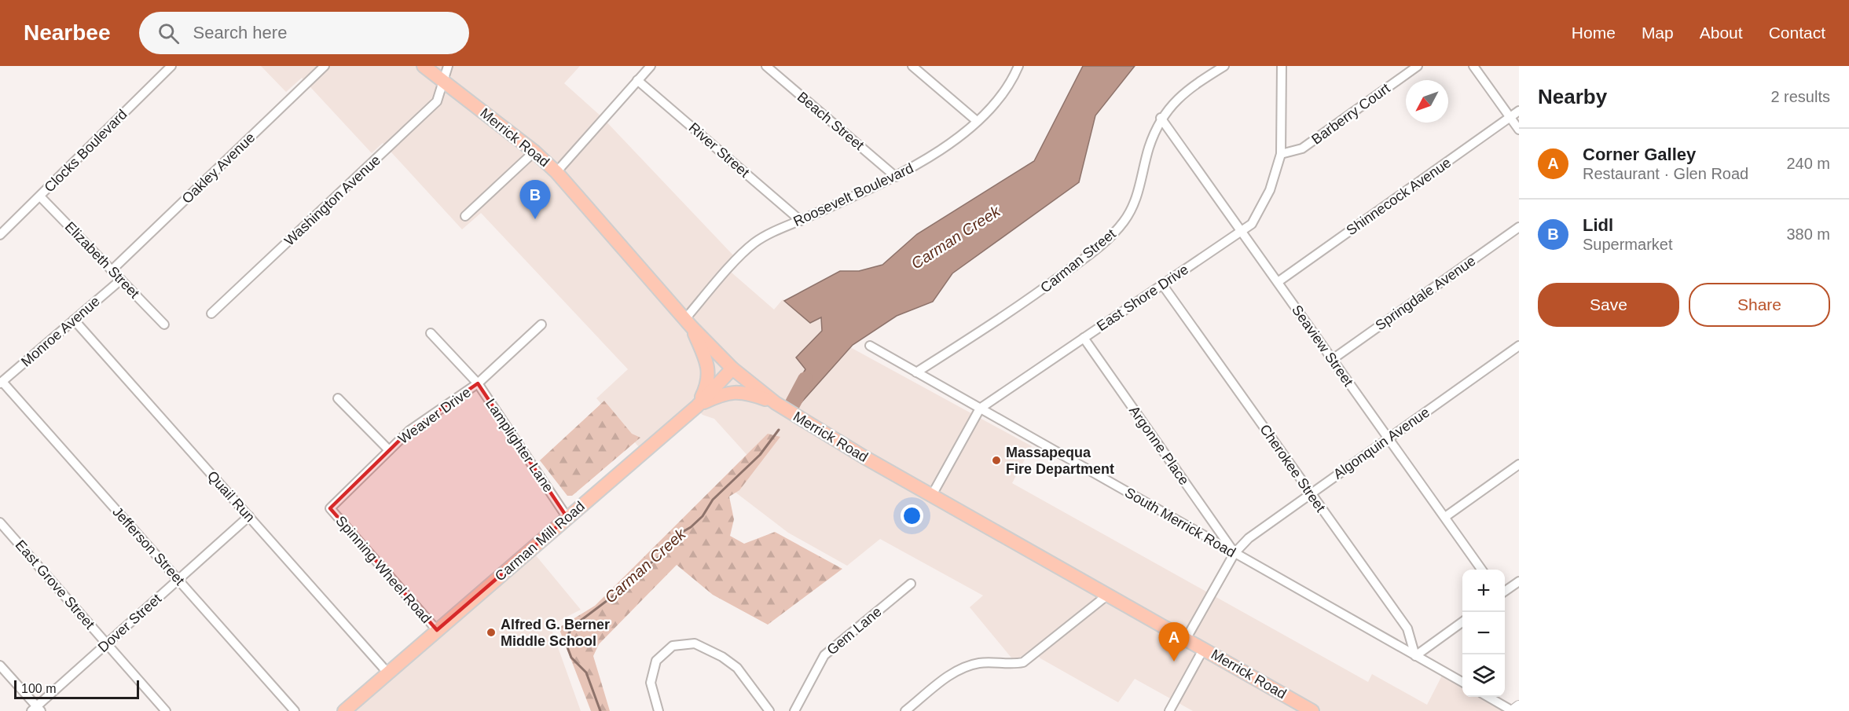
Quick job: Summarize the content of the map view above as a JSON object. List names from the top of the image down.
{
  "streets": {
    "main road": ["Merrick Road", "Carman Mill Road"],
    "street": [
      "Barberry Court",
      "Beach Street",
      "River Street",
      "Clocks Boulevard",
      "Oakley Avenue",
      "Roosevelt Boulevard",
      "Shinnecock Avenue",
      "Washington Avenue",
      "Elizabeth Street",
      "Carman Street",
      "Springdale Avenue",
      "East Shore Drive",
      "Monroe Avenue",
      "Seaview Street",
      "Weaver Drive",
      "Algonquin Avenue",
      "Lamplighter Lane",
      "Argonne Place",
      "Cherokee Street",
      "Quail Run",
      "South Merrick Road",
      "Jefferson Street",
      "Spinning Wheel Road",
      "East Grove Street",
      "Dover Street",
      "Gem Lane"
    ]
  },
  "crossings": [
    ["Barberry Court", "East Shore Drive"],
    ["Beach Street", "Roosevelt Boulevard"],
    ["Merrick Road", "Roosevelt Boulevard"],
    ["Merrick Road", "Washington Avenue"],
    ["Merrick Road", "East Shore Drive"],
    ["Merrick Road", "Algonquin Avenue"],
    ["Merrick Road", "Carman Mill Road"],
    ["River Street", "Roosevelt Boulevard"],
    ["Clocks Boulevard", "Elizabeth Street"],
    ["Oakley Avenue", "Elizabeth Street"],
    ["Shinnecock Avenue", "Seaview Street"],
    ["Elizabeth Street", "Monroe Avenue"],
    ["Carman Street", "Seaview Street"],
    ["Carman Street", "South Merrick Road"],
    ["Springdale Avenue", "Seaview Street"],
    ["East Shore Drive", "Seaview Street"],
    ["East Shore Drive", "Argonne Place"],
    ["East Shore Drive", "Cherokee Street"],
    ["East Shore Drive", "South Merrick Road"],
    ["Monroe Avenue", "Quail Run"],
    ["Monroe Avenue", "Jefferson Street"],
    ["Seaview Street", "Algonquin Avenue"],
    ["Weaver Drive", "Lamplighter Lane"],
    ["Weaver Drive", "Spinning Wheel Road"],
    ["Algonquin Avenue", "Argonne Place"],
    ["Algonquin Avenue", "Cherokee Street"],
    ["Algonquin Avenue", "South Merrick Road"],
    ["Lamplighter Lane", "Carman Mill Road"],
    ["Argonne Place", "South Merrick Road"],
    ["Cherokee Street", "South Merrick Road"],
    ["Quail Run", "Carman Mill Road"],
    ["Quail Run", "Dover Street"],
    ["Carman Mill Road", "Spinning Wheel Road"],
    ["Jefferson Street", "Dover Street"],
    ["East Grove Street", "Dover Street"]
  ],
  "water": ["Carman Creek"],
  "places": ["Massapequa Fire Department", "Alfred G. Berner Middle School"],
  "scale_bar": "100 m",
  "north": "bottom left",
  "page": {
    "header": "Nearbee",
    "search": "Search here",
    "nav": [
      "Home",
      "Map",
      "About",
      "Contact"
    ],
    "heading": ["Nearby", "2 results"],
    "list": [
      {
        "mark": "A",
        "name": "Corner Galley",
        "note": "Restaurant · Glen Road",
        "value": "240 m"
      },
      {
        "mark": "B",
        "name": "Lidl",
        "note": "Supermarket",
        "value": "380 m"
      }
    ],
    "pins": ["B", "A"],
    "buttons": ["Save", "Share"],
    "map_buttons": ["+", "−"],
    "scale": "100 m"
  }
}
